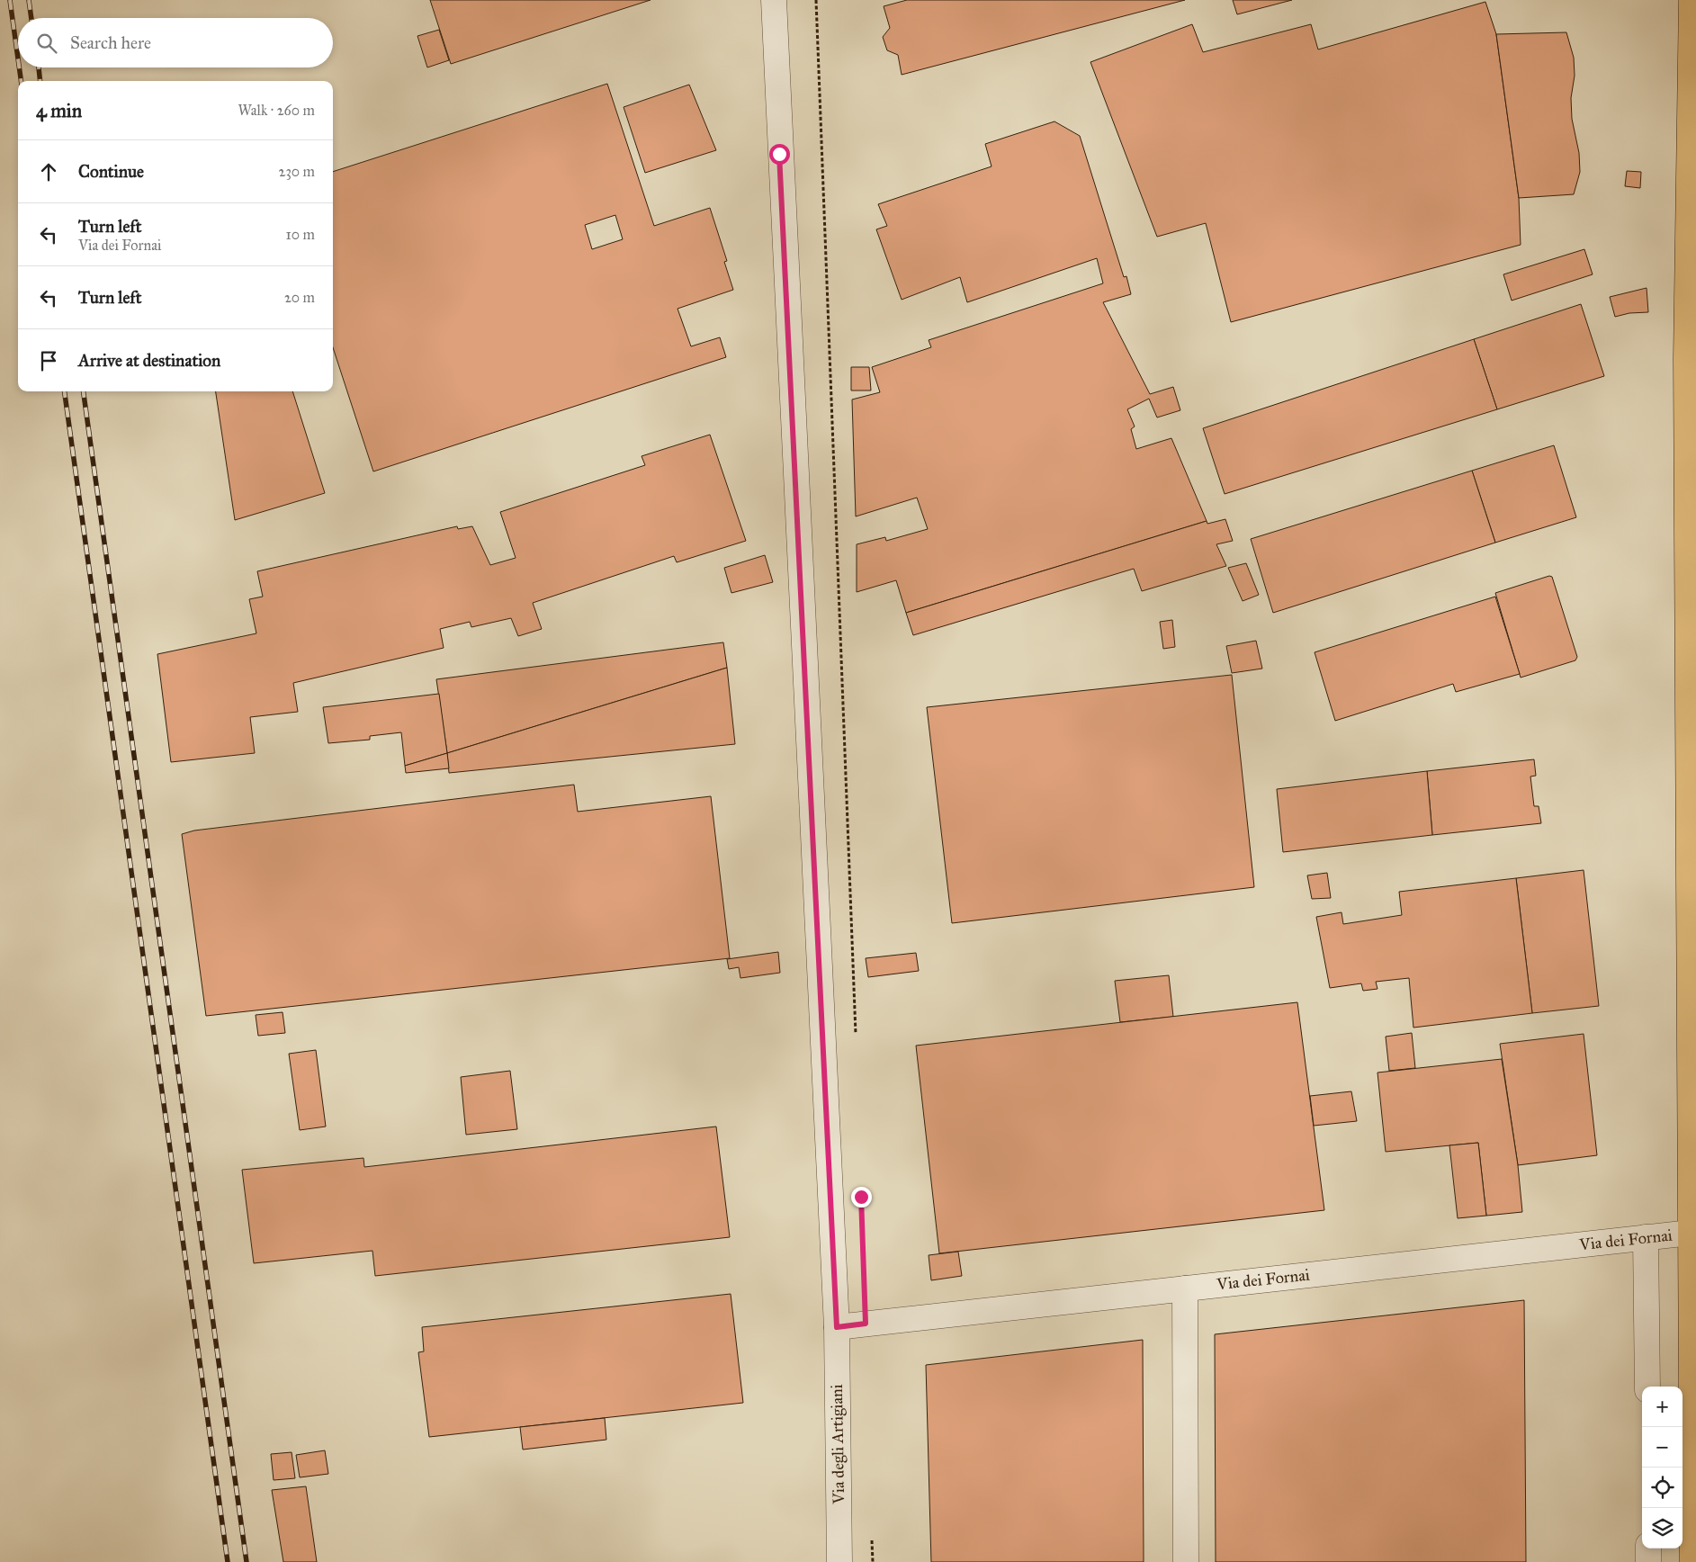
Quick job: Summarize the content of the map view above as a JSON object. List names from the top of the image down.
{
  "streets": {
    "street": ["Via dei Fornai", "Via degli Artigiani"]
  },
  "crossings": [
    ["Via dei Fornai", "Via degli Artigiani"]
  ],
  "page": {
    "search": "Search here",
    "heading": ["4 min", "Walk · 260 m"],
    "list": [
      ["Continue", "230 m"],
      ["Turn left", "Via dei Fornai", "10 m"],
      ["Turn left", "20 m"],
      "Arrive at destination"
    ],
    "map_buttons": ["+", "−"]
  }
}
